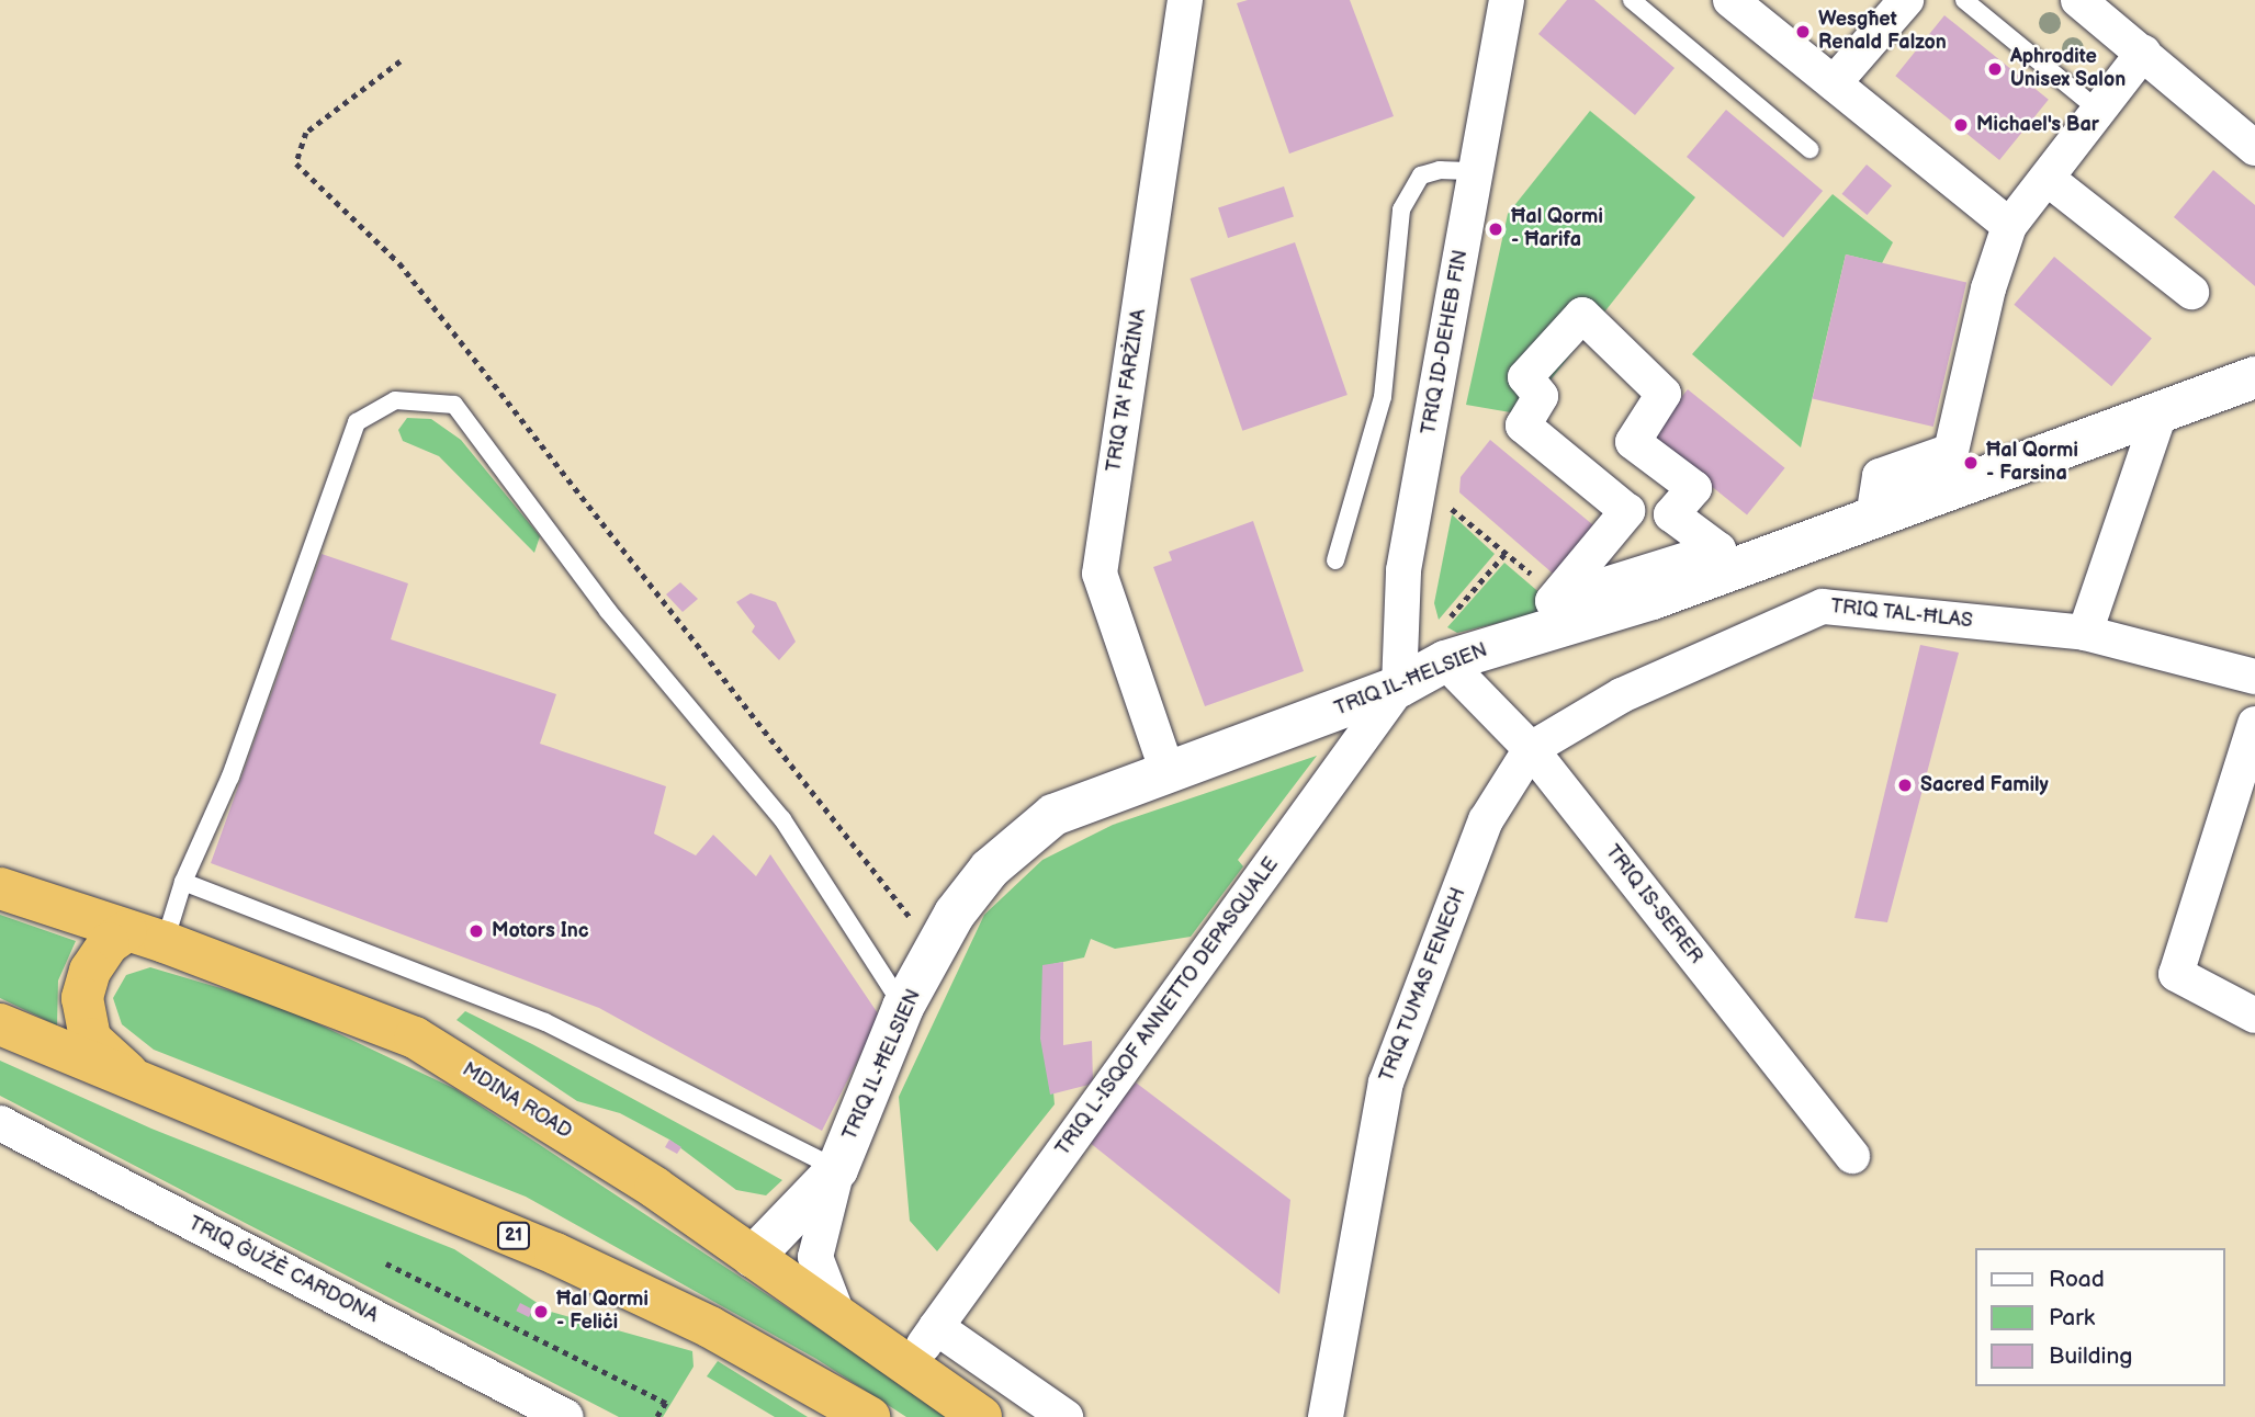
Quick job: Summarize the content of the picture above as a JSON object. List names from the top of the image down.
{
  "streets": {
    "highway": ["MDINA ROAD", "21"],
    "street": [
      "TRIQ ID-DEHEB FIN",
      "TRIQ TA' FARŻINA",
      "TRIQ TAL-ĦLAS",
      "TRIQ IL-ĦELSIEN",
      "TRIQ IS-SERER",
      "TRIQ TUMAS FENECH",
      "TRIQ L-ISQOF ANNETTO DEPASQUALE",
      "TRIQ ĠUŻÈ CARDONA"
    ]
  },
  "crossings": [
    ["TRIQ ID-DEHEB FIN", "TRIQ IL-ĦELSIEN"],
    ["TRIQ ID-DEHEB FIN", "TRIQ L-ISQOF ANNETTO DEPASQUALE"],
    ["TRIQ TA' FARŻINA", "TRIQ IL-ĦELSIEN"],
    ["TRIQ TAL-ĦLAS", "TRIQ IS-SERER"],
    ["TRIQ TAL-ĦLAS", "TRIQ TUMAS FENECH"],
    ["TRIQ IL-ĦELSIEN", "TRIQ IS-SERER"],
    ["TRIQ IL-ĦELSIEN", "TRIQ L-ISQOF ANNETTO DEPASQUALE"],
    ["TRIQ IL-ĦELSIEN", "MDINA ROAD"],
    ["TRIQ IS-SERER", "TRIQ TUMAS FENECH"],
    ["TRIQ L-ISQOF ANNETTO DEPASQUALE", "MDINA ROAD"]
  ],
  "places": [
    "Wesgħet Renald Falzon",
    "Aphrodite Unisex Salon",
    "Michael's Bar",
    "Ħal Qormi - Ħarifa",
    "Ħal Qormi - Farsina",
    "Sacred Family",
    "Motors Inc",
    "Ħal Qormi - Feliċi"
  ],
  "legend": ["Road", "Park", "Building"]
}
